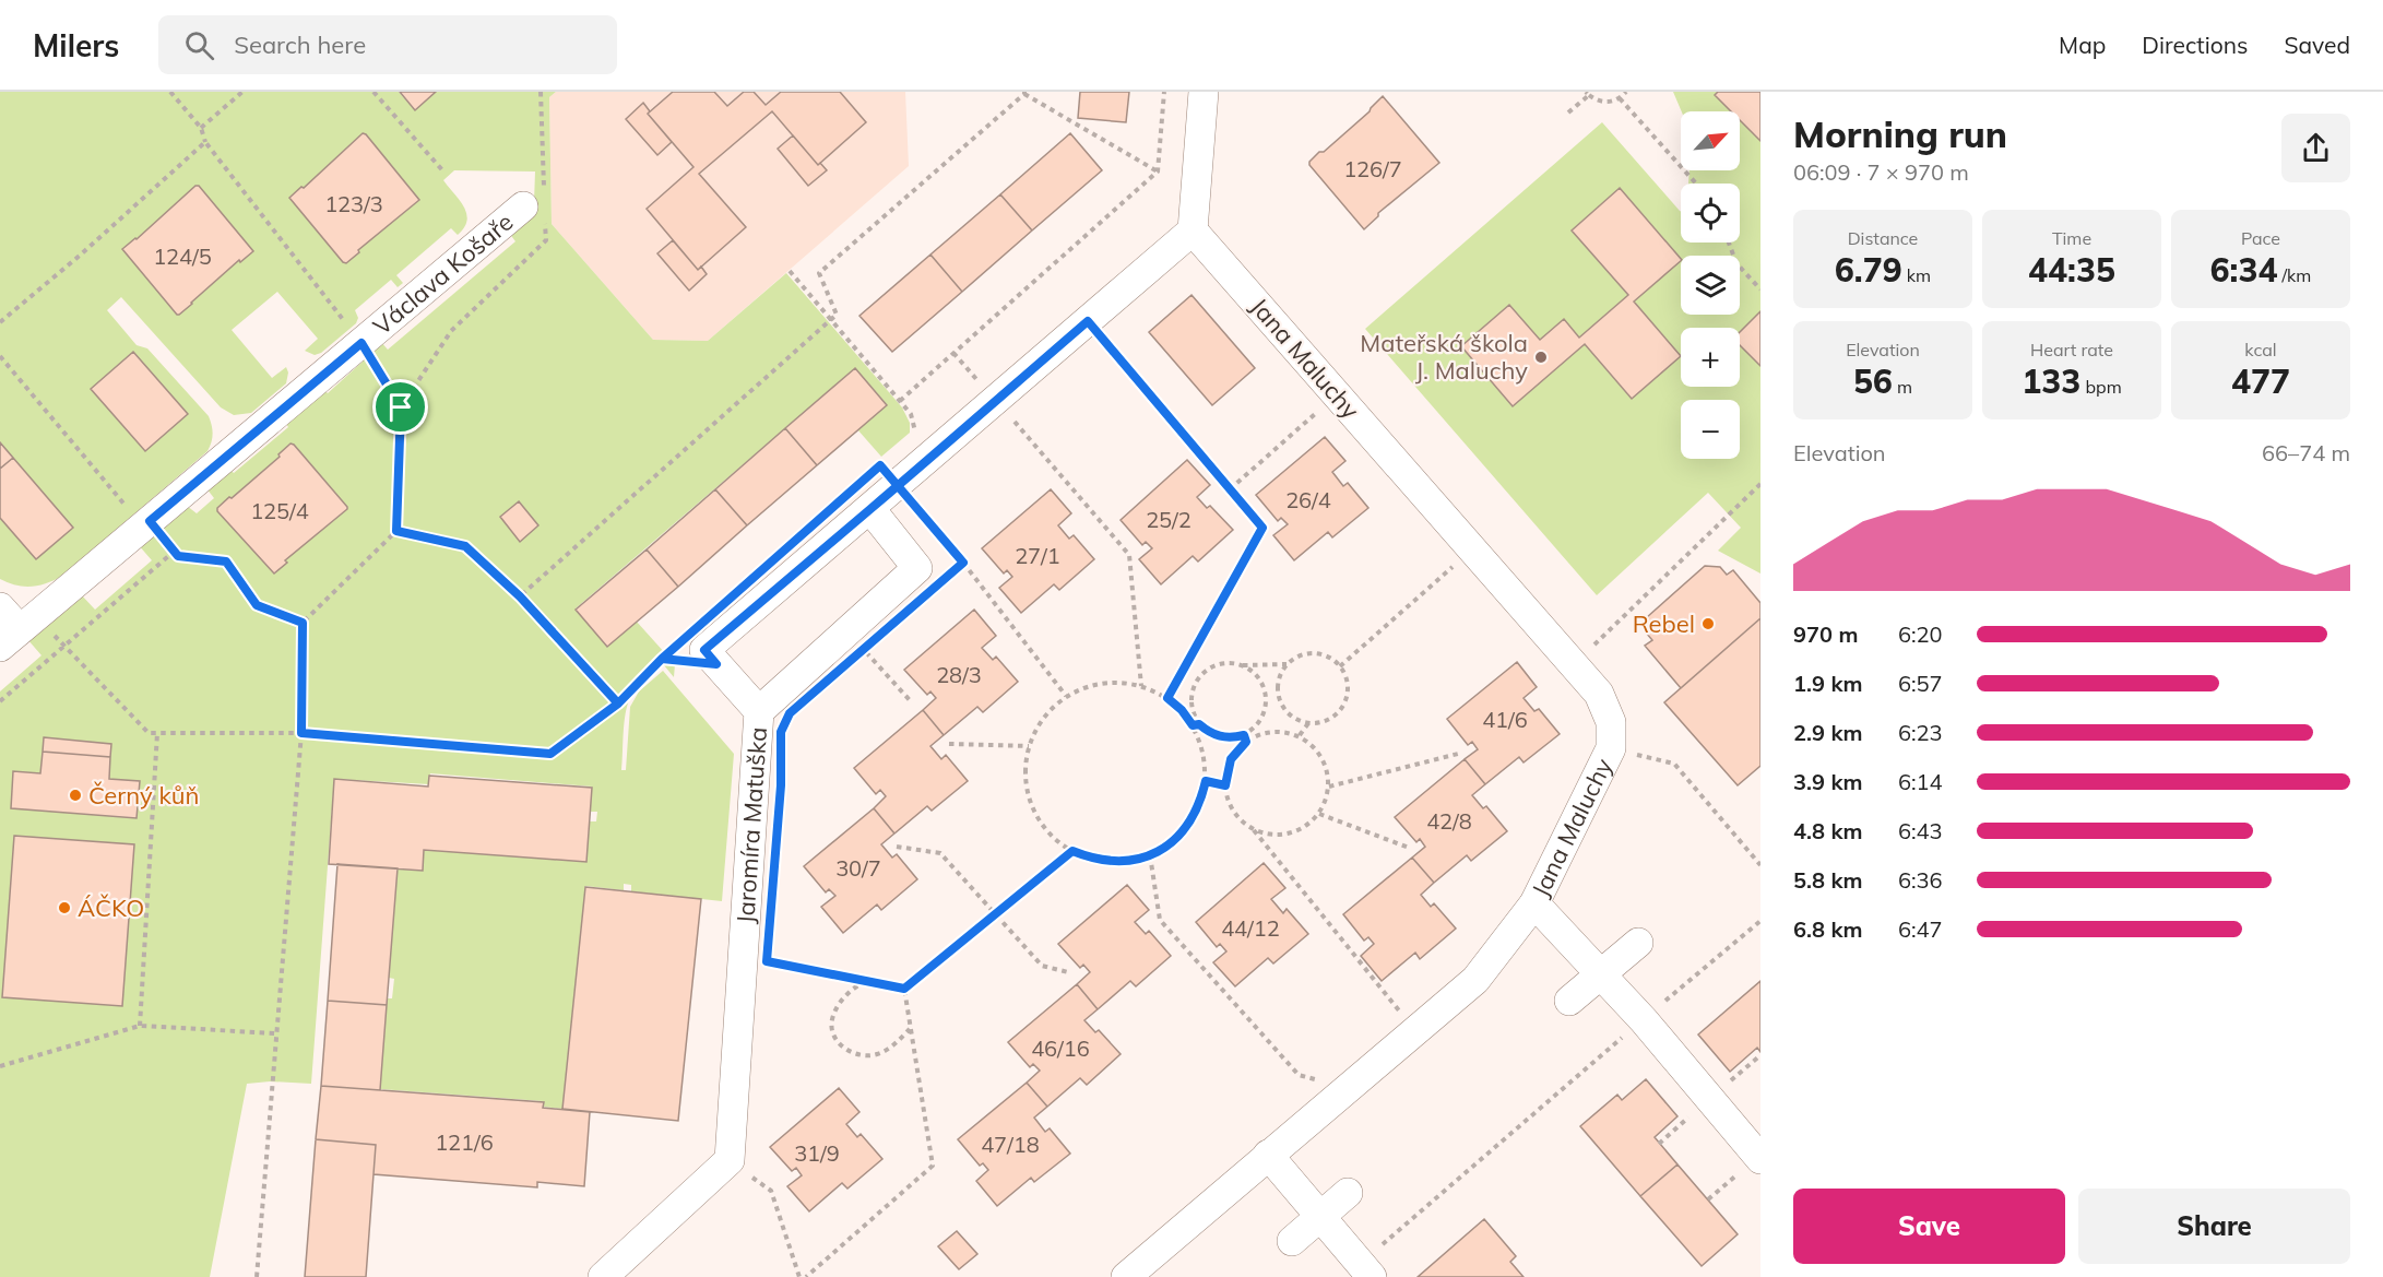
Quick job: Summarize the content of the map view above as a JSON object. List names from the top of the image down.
{
  "streets": {
    "street": ["Václava Košaře", "Jana Maluchy", "Jaromíra Matuška"]
  },
  "places": [
    "Mateřská škola J. Maluchy",
    "Rebel",
    "Černý kůň",
    "ÁČKO"
  ],
  "house_numbers": [
    "126/7",
    "123/3",
    "124/5",
    "26/4",
    "125/4",
    "25/2",
    "27/1",
    "28/3",
    "41/6",
    "42/8",
    "30/7",
    "44/12",
    "46/16",
    "121/6",
    "47/18",
    "31/9"
  ],
  "north": "top right",
  "page": {
    "header": "Milers",
    "search": "Search here",
    "nav": ["Map", "Directions", "Saved"],
    "heading": ["Morning run", "06:09 · 7 × 970 m"],
    "map_buttons": ["+", "−"],
    "stats": [
      ["Distance", "6.79 km"],
      ["Time", "44:35"],
      ["Pace", "6:34 /km"],
      ["Elevation", "56 m"],
      ["Heart rate", "133 bpm"],
      ["kcal", "477"]
    ],
    "chart": ["Elevation", "66–74 m"],
    "list": [
      {
        "name": "970 m",
        "note": "6:20"
      },
      {
        "name": "1.9 km",
        "note": "6:57"
      },
      {
        "name": "2.9 km",
        "note": "6:23"
      },
      {
        "name": "3.9 km",
        "note": "6:14"
      },
      {
        "name": "4.8 km",
        "note": "6:43"
      },
      {
        "name": "5.8 km",
        "note": "6:36"
      },
      {
        "name": "6.8 km",
        "note": "6:47"
      }
    ],
    "buttons": ["Save", "Share"]
  }
}
